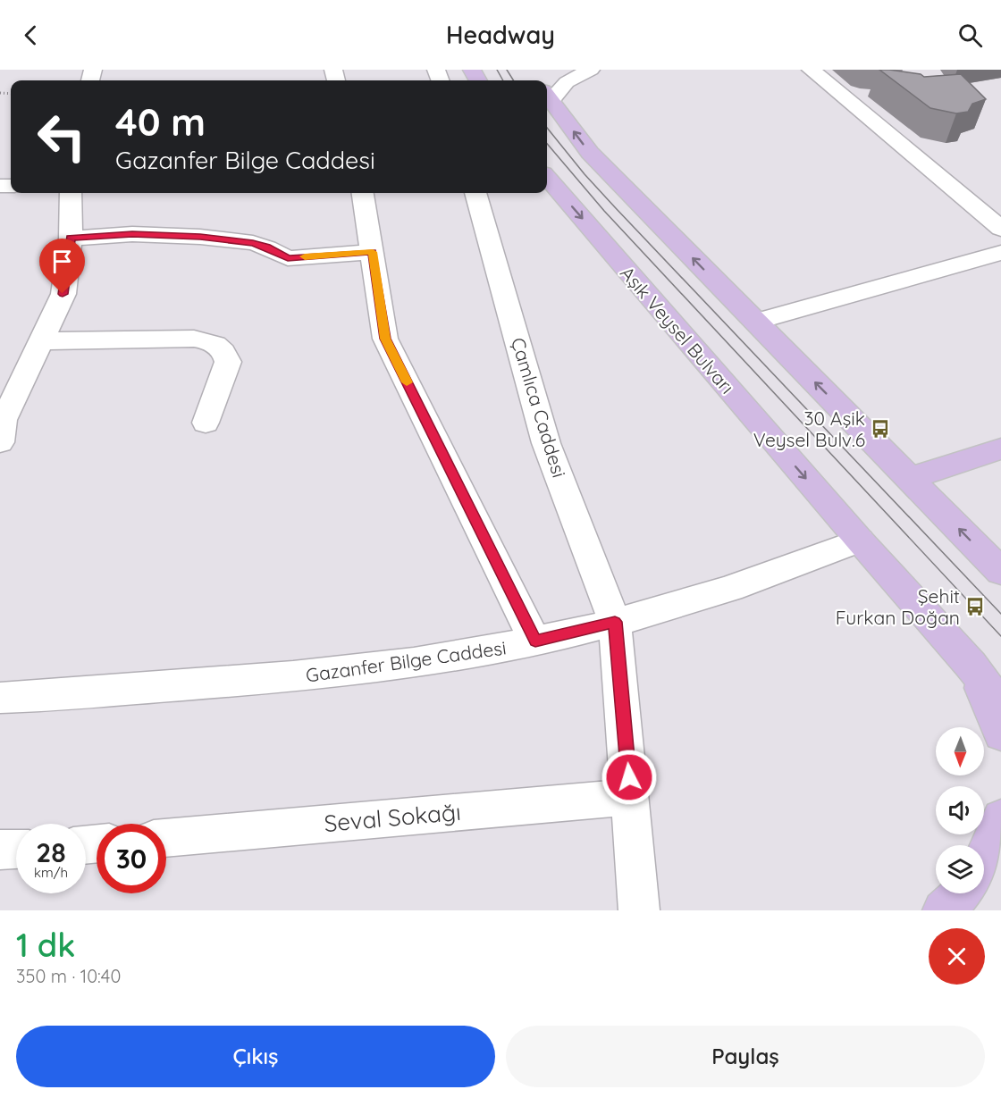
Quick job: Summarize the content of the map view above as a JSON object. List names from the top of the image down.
{
  "streets": {
    "main road": ["Aşık Veysel Bulvarı"],
    "street": ["Çamlıca Caddesi", "Gazanfer Bilge Caddesi", "Seval Sokağı"]
  },
  "crossings": [
    ["Aşık Veysel Bulvarı", "Gazanfer Bilge Caddesi"],
    ["Çamlıca Caddesi", "Gazanfer Bilge Caddesi"],
    ["Çamlıca Caddesi", "Seval Sokağı"]
  ],
  "places": {
    "bus stop": ["30 Aşik Veysel Bulv.6", "Şehit Furkan Doğan"]
  },
  "north": "bottom",
  "page": {
    "header": "Headway",
    "turn": ["40 m", "Gazanfer Bilge Caddesi"],
    "speed": "28 km/h",
    "limit": "30",
    "heading": ["1 dk", "350 m · 10:40"],
    "buttons": ["Çıkış", "Paylaş"]
  }
}
